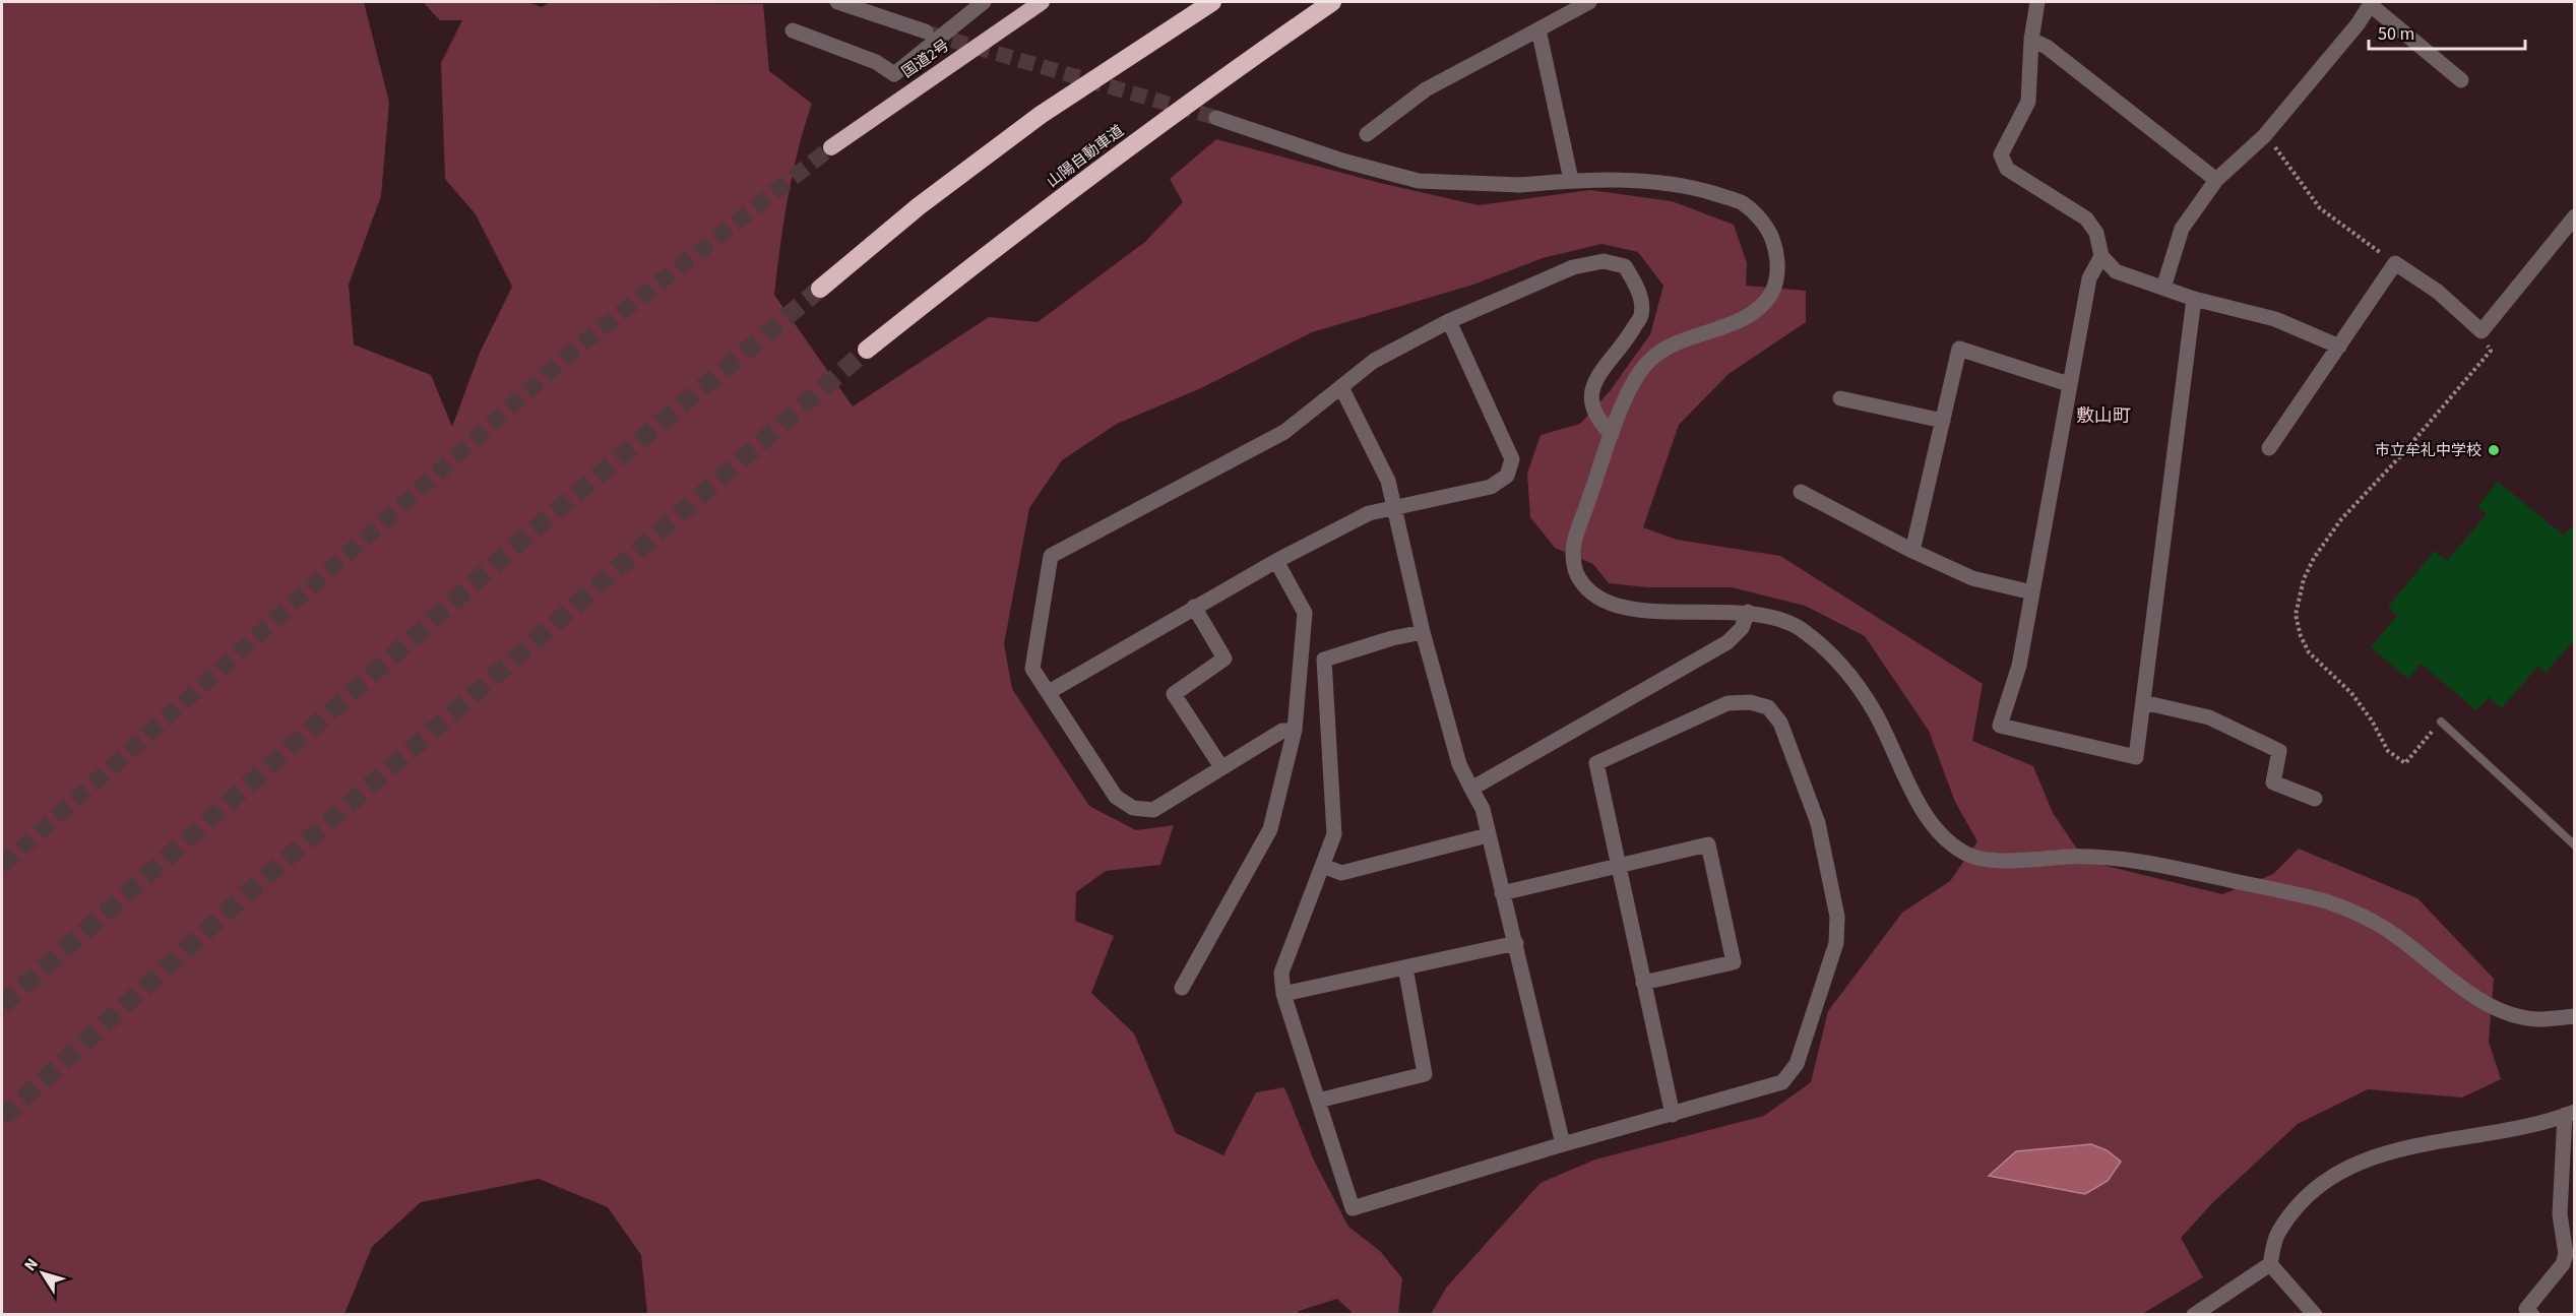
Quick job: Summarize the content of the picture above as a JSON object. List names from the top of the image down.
{
  "streets": {
    "highway": ["国道2号", "山陽自動車道"]
  },
  "districts": ["敷山町"],
  "places": ["市立牟礼中学校"],
  "scale_bar": "50 m",
  "north": "top left"
}
